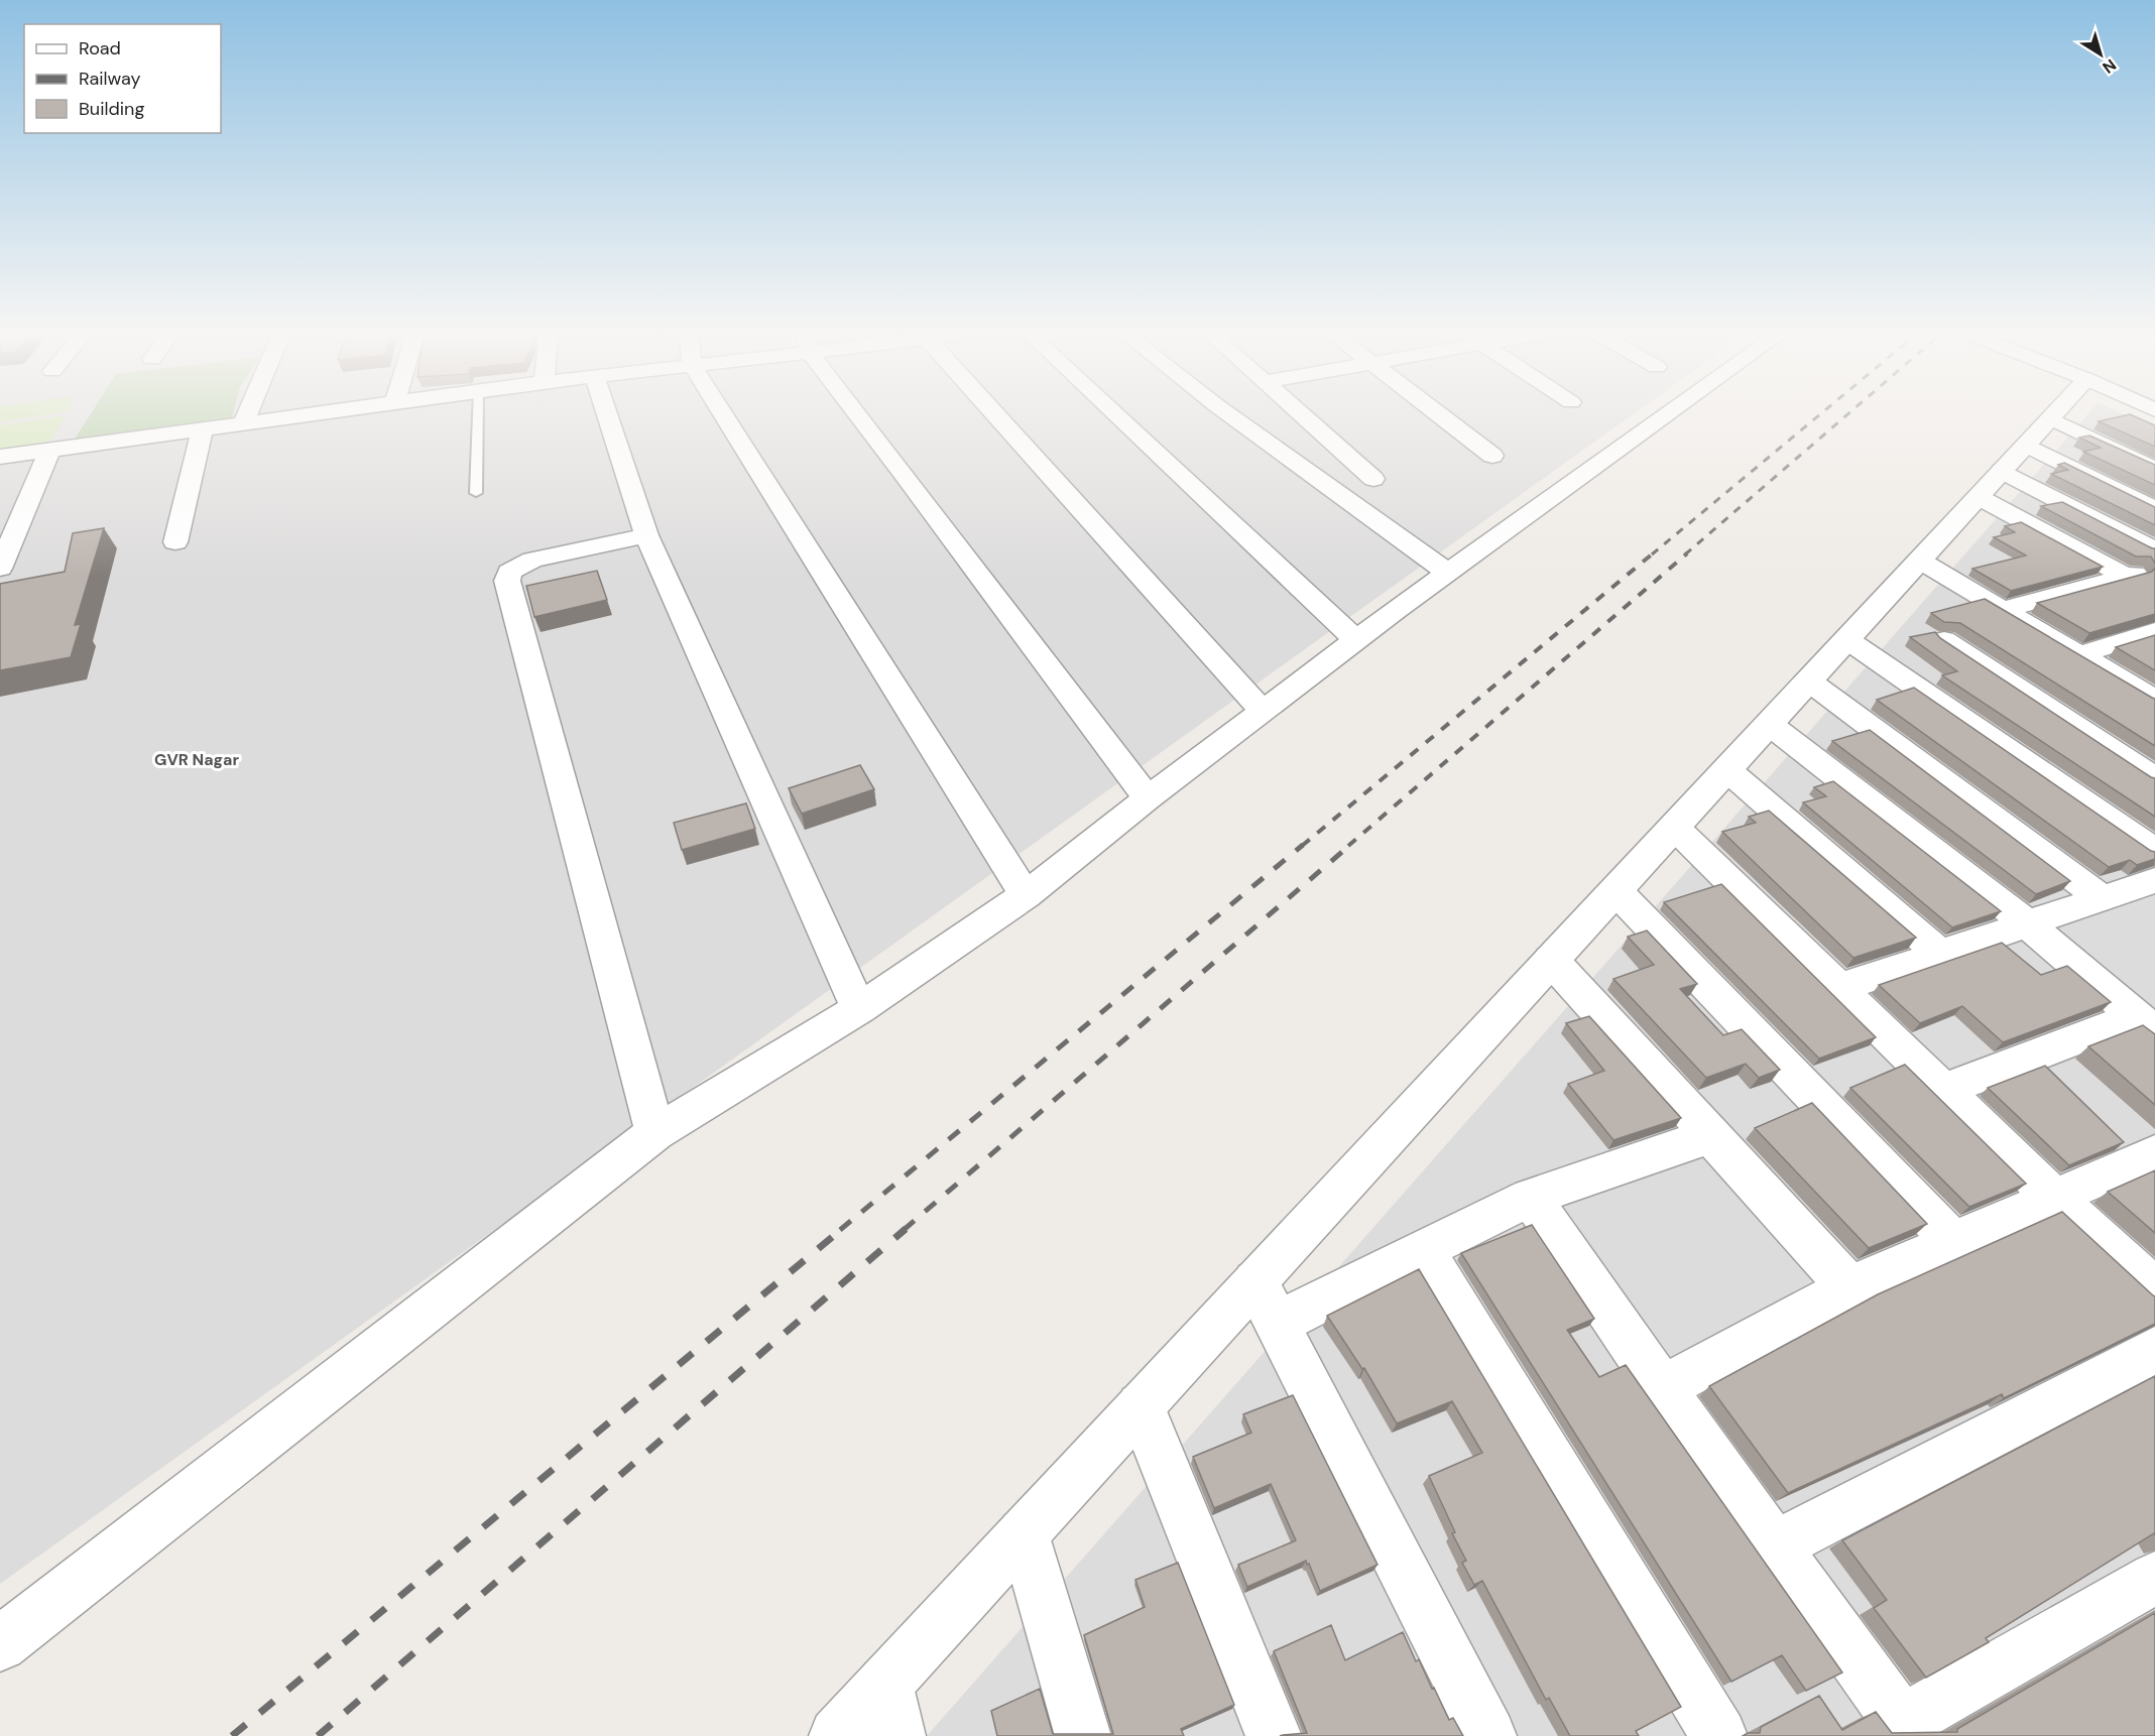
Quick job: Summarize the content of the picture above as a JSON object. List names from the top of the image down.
{
  "districts": ["GVR Nagar"],
  "legend": ["Road", "Railway", "Building"],
  "north": "bottom right"
}
